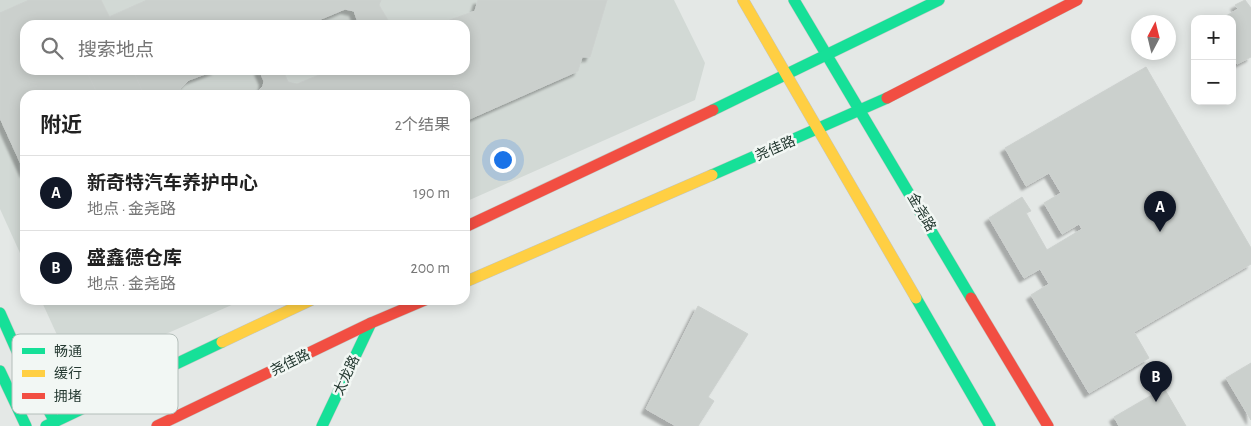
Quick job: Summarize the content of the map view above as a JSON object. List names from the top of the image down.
{
  "streets": {
    "main road": ["尧佳路", "金尧路", "太龙路"]
  },
  "crossings": [
    ["尧佳路", "金尧路"],
    ["尧佳路", "太龙路"]
  ],
  "legend": ["畅通", "缓行", "拥堵"],
  "north": "top",
  "page": {
    "map_buttons": ["+", "−"],
    "search": "搜索地点",
    "heading": ["附近", "2个结果"],
    "list": [
      {
        "mark": "A",
        "name": "新奇特汽车养护中心",
        "note": "地点 · 金尧路",
        "value": "190 m"
      },
      {
        "mark": "B",
        "name": "盛鑫德仓库",
        "note": "地点 · 金尧路",
        "value": "200 m"
      }
    ],
    "pins": ["A", "B"]
  }
}
